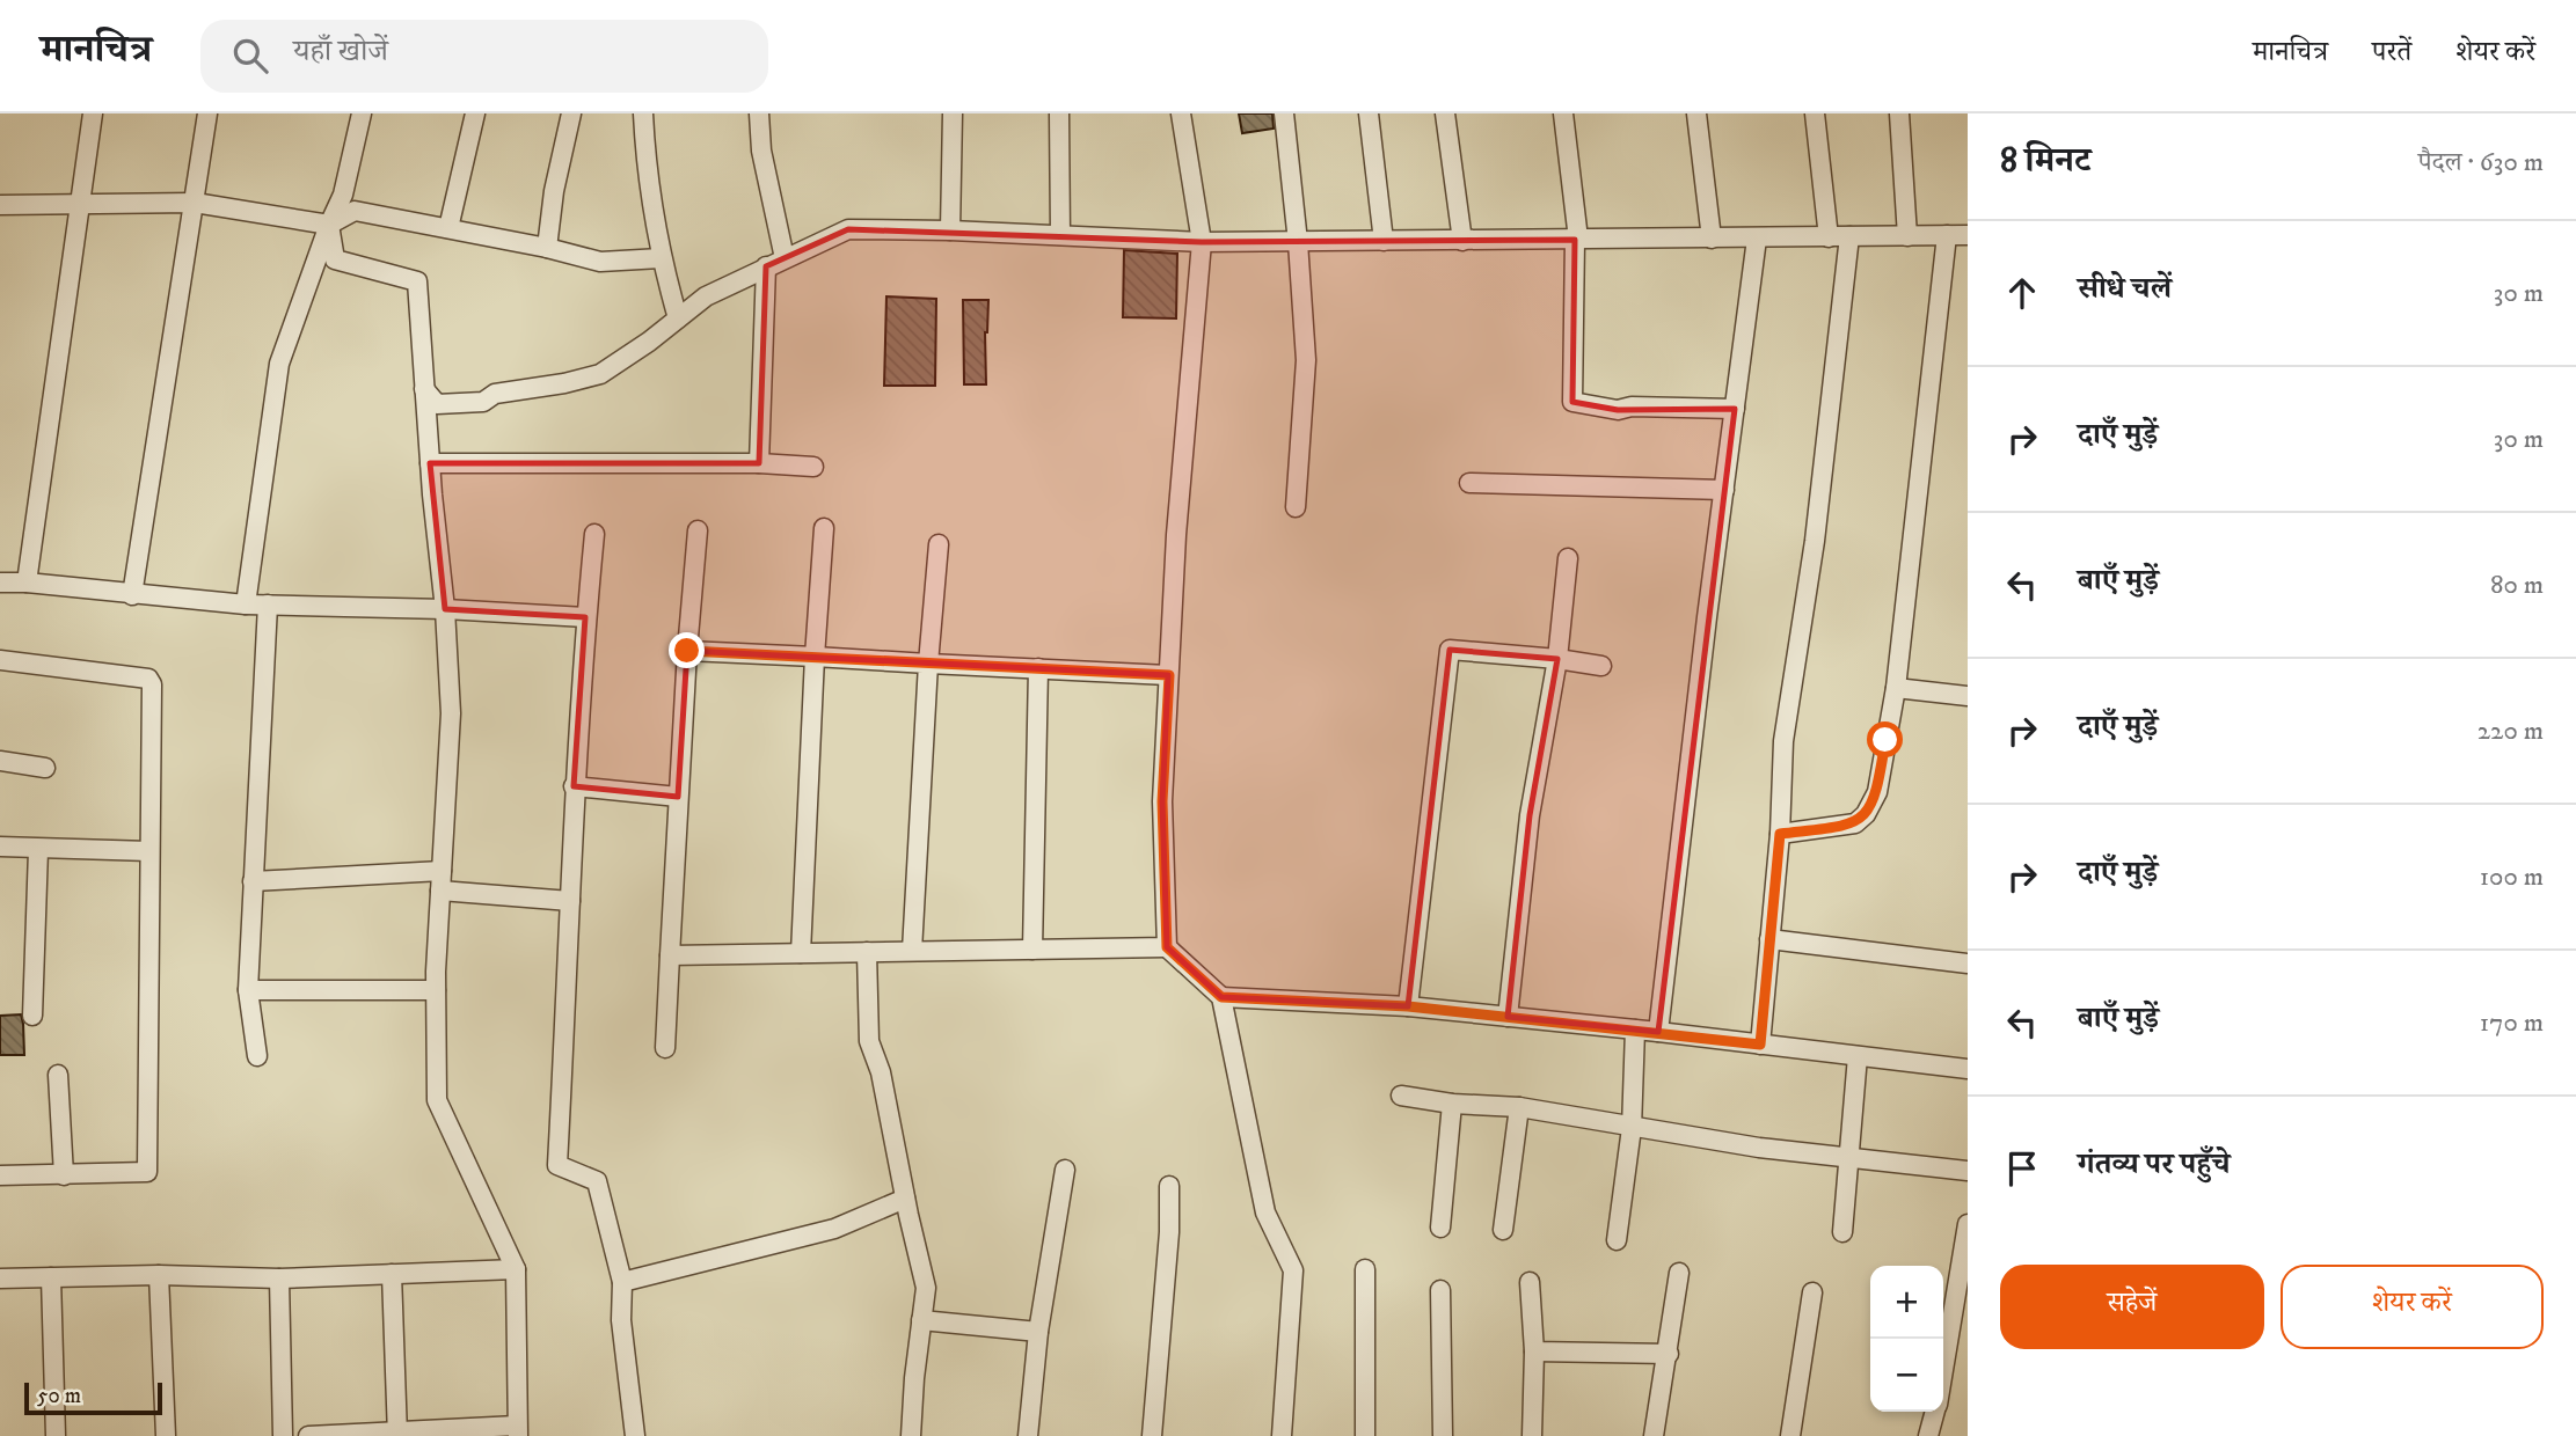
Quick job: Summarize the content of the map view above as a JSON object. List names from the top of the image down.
{
  "scale_bar": "50 m",
  "page": {
    "header": "मानचित्र",
    "search": "यहाँ खोजें",
    "nav": ["मानचित्र", "परतें", "शेयर करें"],
    "heading": ["8 मिनट", "पैदल · 630 m"],
    "list": [
      ["सीधे चलें", "30 m"],
      ["दाएँ मुड़ें", "30 m"],
      ["बाएँ मुड़ें", "80 m"],
      ["दाएँ मुड़ें", "220 m"],
      ["दाएँ मुड़ें", "100 m"],
      ["बाएँ मुड़ें", "170 m"],
      "गंतव्य पर पहुँचे"
    ],
    "buttons": ["सहेजें", "शेयर करें"],
    "map_buttons": ["+", "−"],
    "scale": "50 m"
  }
}
